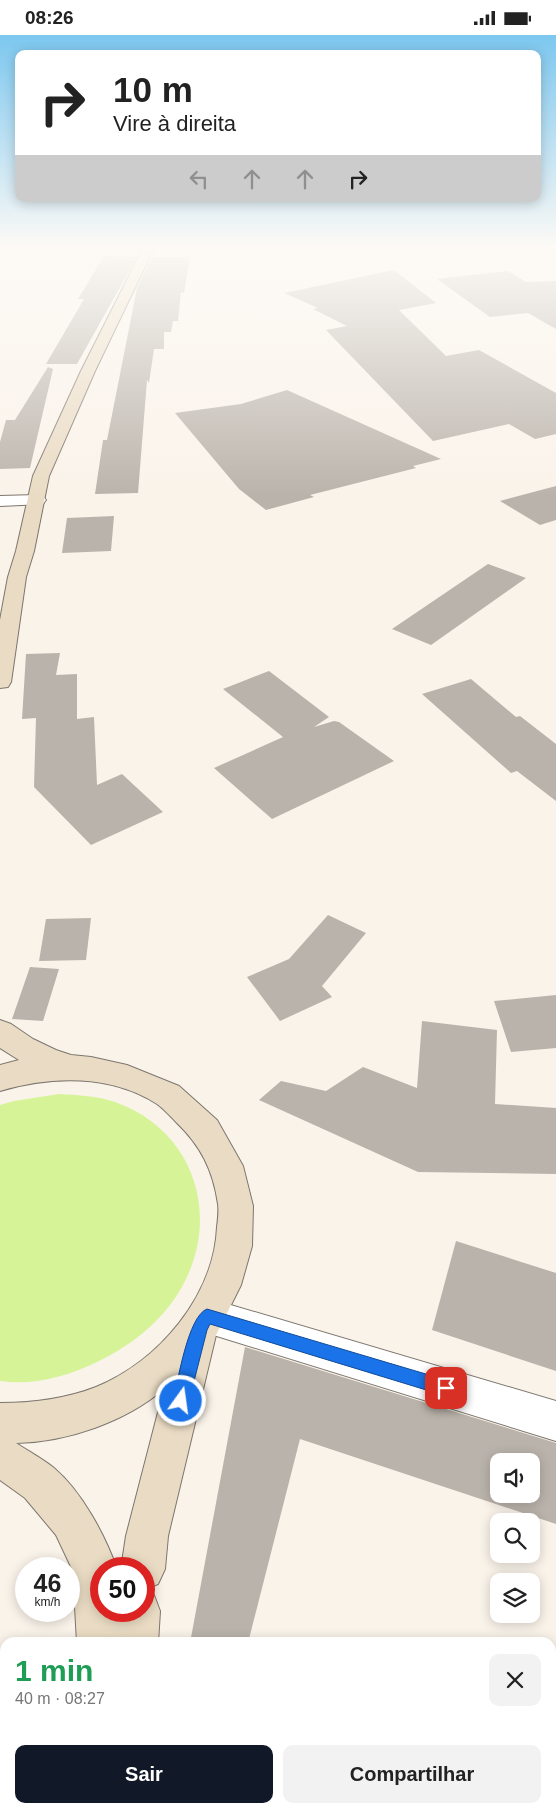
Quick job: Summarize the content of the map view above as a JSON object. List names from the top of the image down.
{
  "page": {
    "status": "08:26",
    "turn": ["10 m", "Vire à direita"],
    "speed": "46 km/h",
    "limit": "50",
    "heading": ["1 min", "40 m · 08:27"],
    "buttons": ["Sair", "Compartilhar"]
  }
}
